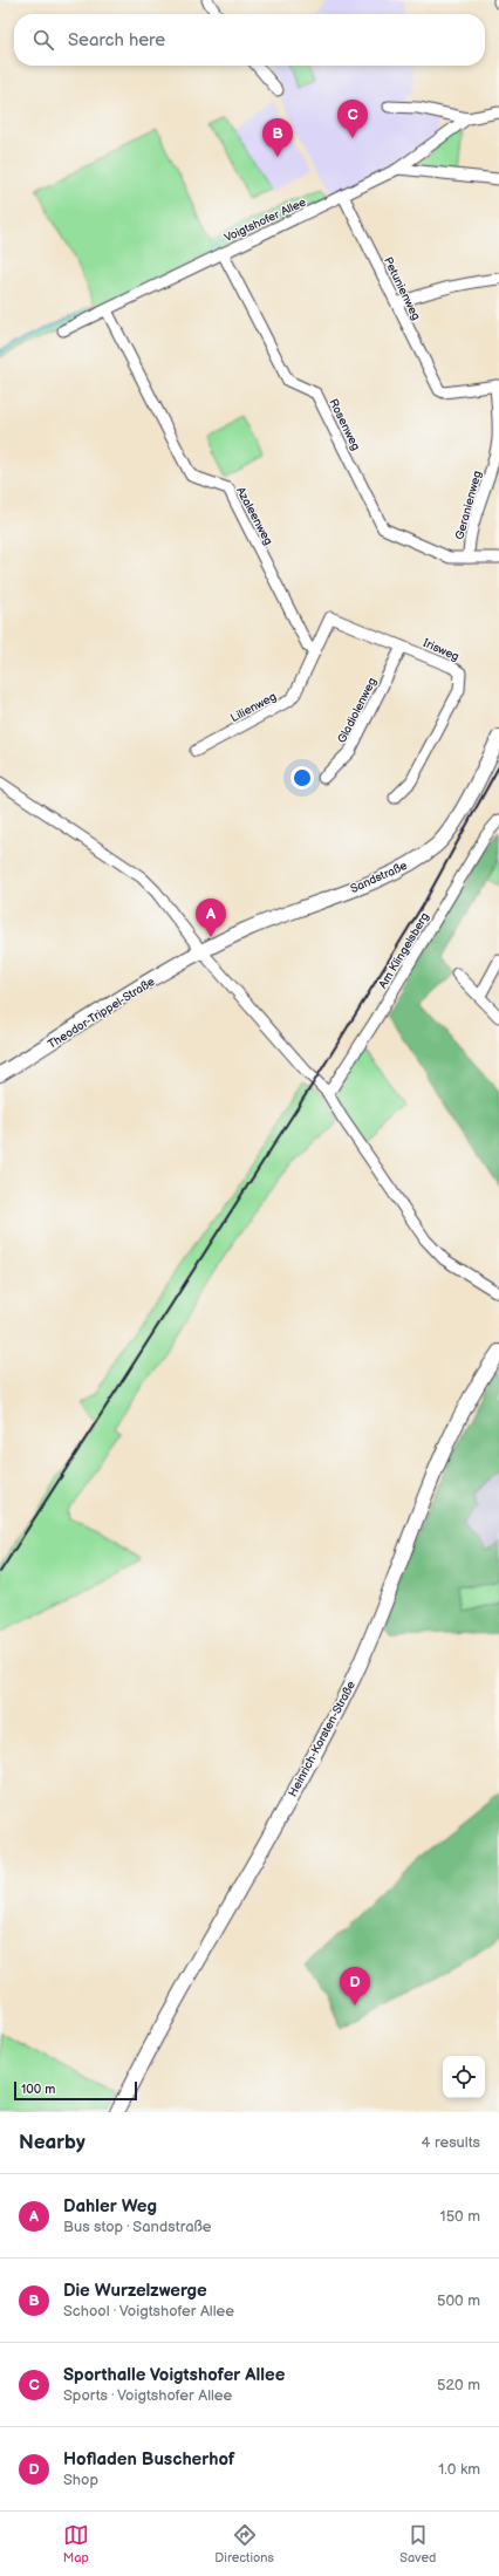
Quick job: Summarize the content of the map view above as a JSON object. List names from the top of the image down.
{
  "streets": {
    "street": [
      "Voigtshofer Allee",
      "Petunienweg",
      "Rosenweg",
      "Geranienweg",
      "Azaleenweg",
      "Irisweg",
      "Lilienweg",
      "Gladiolenweg",
      "Sandstraße",
      "Am Klingelsberg",
      "Theodor-Trippel-Straße",
      "Heinrich-Korsten-Straße"
    ]
  },
  "crossings": [
    ["Voigtshofer Allee", "Petunienweg"],
    ["Voigtshofer Allee", "Rosenweg"],
    ["Voigtshofer Allee", "Azaleenweg"],
    ["Petunienweg", "Geranienweg"],
    ["Rosenweg", "Geranienweg"],
    ["Azaleenweg", "Lilienweg"],
    ["Irisweg", "Lilienweg"],
    ["Irisweg", "Gladiolenweg"],
    ["Sandstraße", "Theodor-Trippel-Straße"]
  ],
  "scale_bar": "100 m",
  "page": {
    "search": "Search here",
    "pins": [
      "C",
      "B",
      "A",
      "D"
    ],
    "scale": "100 m",
    "heading": ["Nearby", "4 results"],
    "list": [
      {
        "mark": "A",
        "name": "Dahler Weg",
        "note": "Bus stop · Sandstraße",
        "value": "150 m"
      },
      {
        "mark": "B",
        "name": "Die Wurzelzwerge",
        "note": "School · Voigtshofer Allee",
        "value": "500 m"
      },
      {
        "mark": "C",
        "name": "Sporthalle Voigtshofer Allee",
        "note": "Sports · Voigtshofer Allee",
        "value": "520 m"
      },
      {
        "mark": "D",
        "name": "Hofladen Buscherhof",
        "note": "Shop",
        "value": "1.0 km"
      }
    ],
    "nav": ["Map", "Directions", "Saved"]
  }
}
